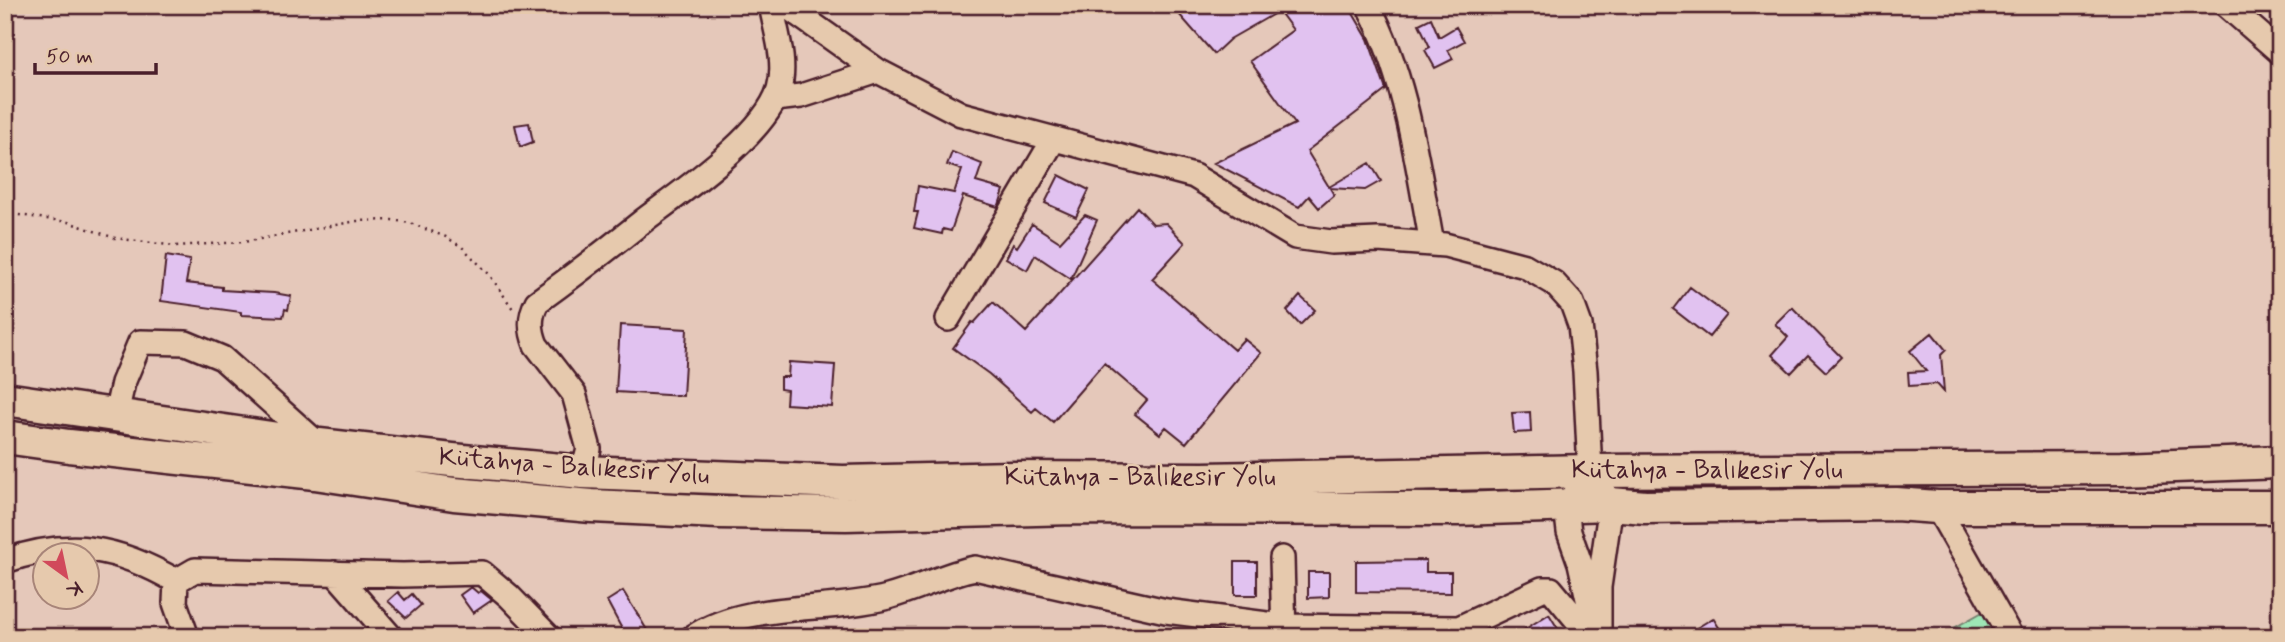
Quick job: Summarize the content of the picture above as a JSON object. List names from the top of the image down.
{
  "streets": {
    "highway": ["Kütahya - Balıkesir Yolu"]
  },
  "scale_bar": "50 m",
  "north": "bottom right"
}
